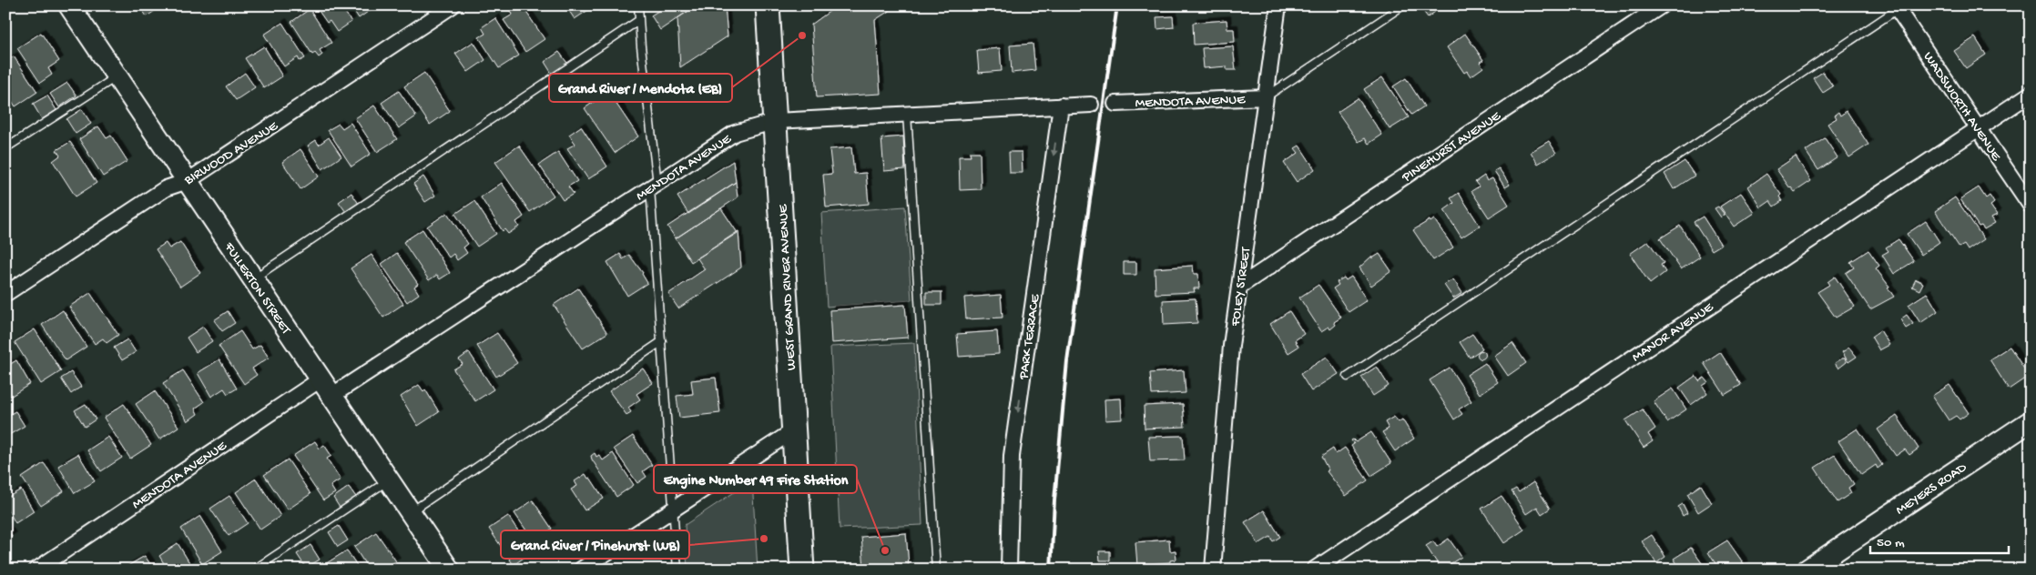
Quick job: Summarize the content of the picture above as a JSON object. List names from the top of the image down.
{
  "streets": {
    "main road": ["WEST GRAND RIVER AVENUE"],
    "street": [
      "MENDOTA AVENUE",
      "WADSWORTH AVENUE",
      "PINEHURST AVENUE",
      "BIRWOOD AVENUE",
      "FOLEY STREET",
      "FULLERTON STREET",
      "MANOR AVENUE",
      "PARK TERRACE",
      "MEYERS ROAD"
    ]
  },
  "crossings": [
    ["MENDOTA AVENUE", "FOLEY STREET"],
    ["MENDOTA AVENUE", "FULLERTON STREET"],
    ["MENDOTA AVENUE", "WEST GRAND RIVER AVENUE"],
    ["MENDOTA AVENUE", "PARK TERRACE"],
    ["WADSWORTH AVENUE", "MANOR AVENUE"],
    ["PINEHURST AVENUE", "FOLEY STREET"],
    ["BIRWOOD AVENUE", "FULLERTON STREET"]
  ],
  "one_way": ["PARK TERRACE"],
  "places": ["Grand River / Mendota (EB)", "Grand River / Pinehurst (WB)", "Engine Number 49 Fire Station"],
  "scale_bar": "50 m"
}
